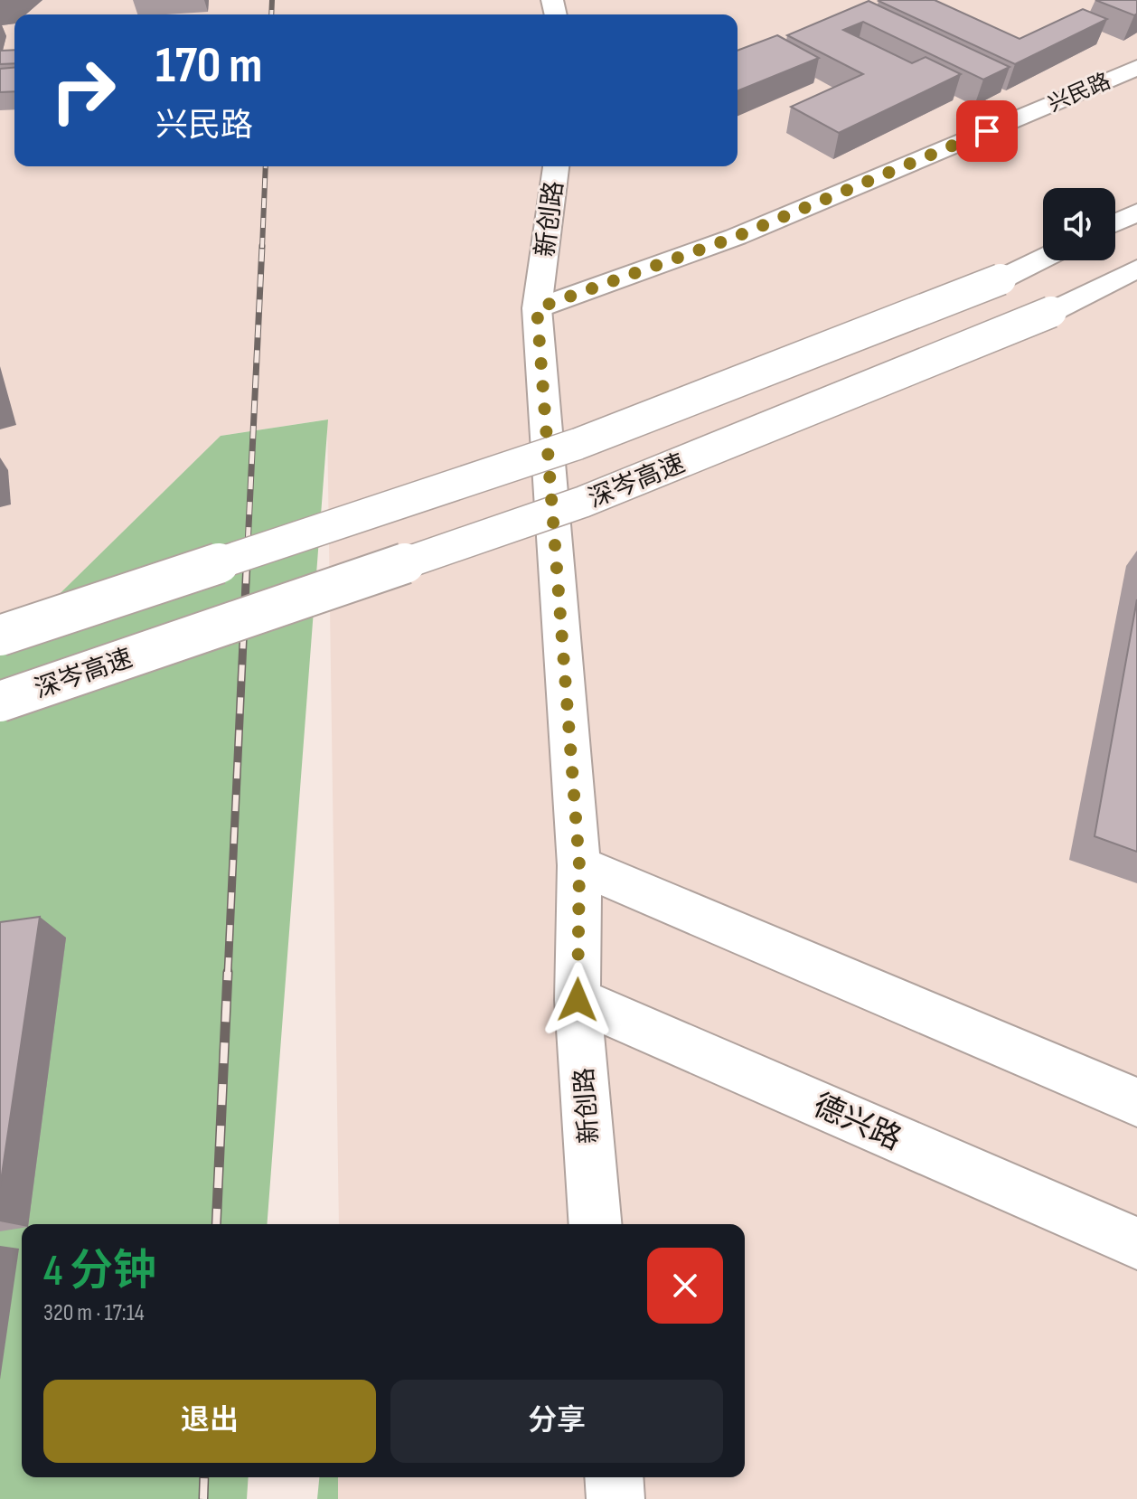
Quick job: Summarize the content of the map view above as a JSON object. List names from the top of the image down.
{
  "streets": {
    "main road": [
      "兴民路",
      "新创路",
      "深岑高速",
      "德兴路"
    ]
  },
  "crossings": [
    ["兴民路", "新创路"],
    ["新创路", "德兴路"]
  ],
  "page": {
    "turn": ["170 m", "兴民路"],
    "heading": ["4 分钟", "320 m · 17:14"],
    "buttons": ["退出", "分享"]
  }
}
